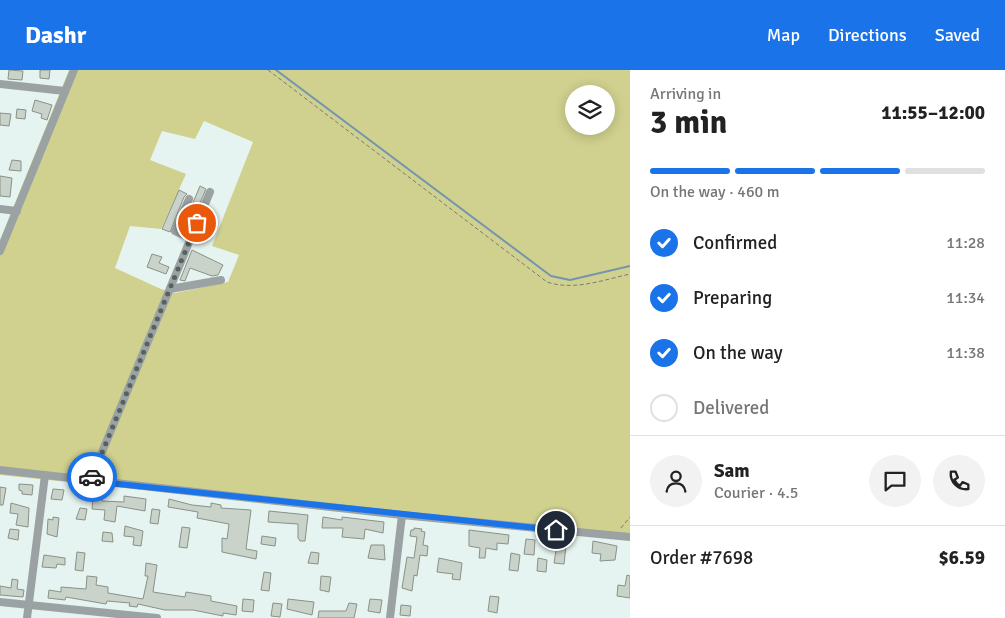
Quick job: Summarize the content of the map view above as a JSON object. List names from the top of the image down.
{
  "page": {
    "header": "Dashr",
    "nav": ["Map", "Directions", "Saved"],
    "heading": ["3 min", "Arriving in", "11:55–12:00"],
    "panel": [
      "Sam",
      "Courier · 4.5",
      "Order #7698",
      "$6.59"
    ],
    "bar": "On the way · 460 m",
    "list": [
      ["Confirmed", "11:28"],
      ["Preparing", "11:34"],
      ["On the way", "11:38"],
      "Delivered"
    ]
  }
}
